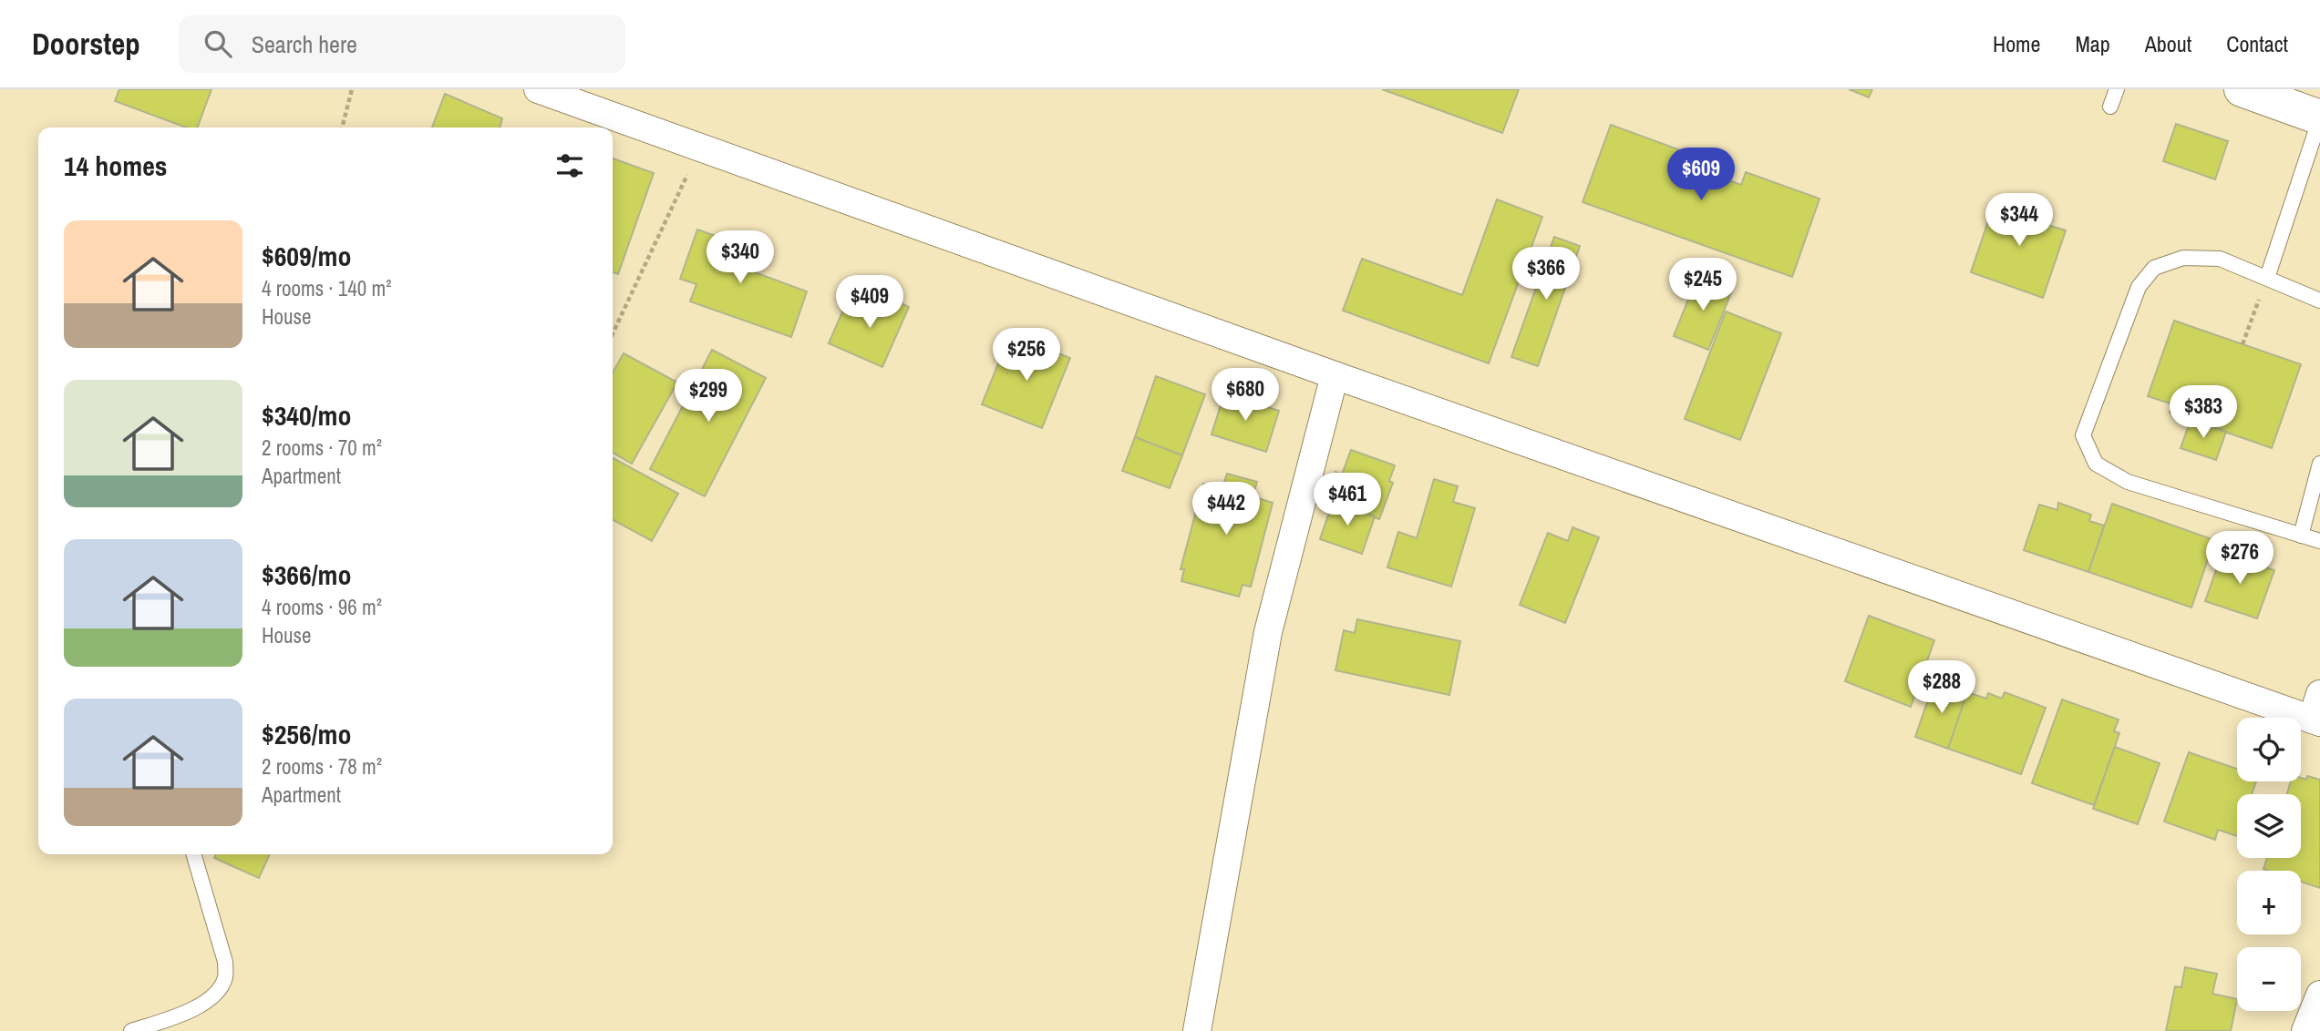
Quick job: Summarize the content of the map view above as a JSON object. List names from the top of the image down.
{
  "page": {
    "header": "Doorstep",
    "search": "Search here",
    "nav": [
      "Home",
      "Map",
      "About",
      "Contact"
    ],
    "heading": "14 homes",
    "price": [
      "$609",
      "$344",
      "$340",
      "$366",
      "$245",
      "$409",
      "$256",
      "$680",
      "$299",
      "$383",
      "$461",
      "$442",
      "$276",
      "$288"
    ],
    "list": [
      {
        "name": "$609/mo",
        "note": "4 rooms · 140 m² · House"
      },
      {
        "name": "$340/mo",
        "note": "2 rooms · 70 m² · Apartment"
      },
      {
        "name": "$366/mo",
        "note": "4 rooms · 96 m² · House"
      },
      {
        "name": "$256/mo",
        "note": "2 rooms · 78 m² · Apartment"
      }
    ],
    "map_buttons": ["+", "−"]
  }
}
